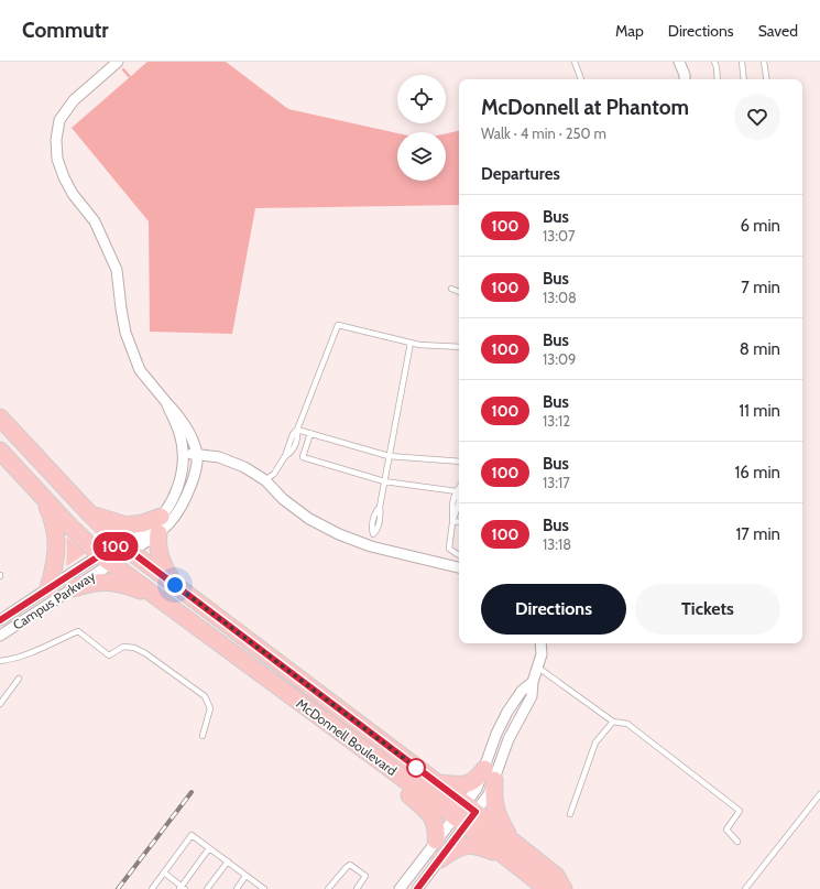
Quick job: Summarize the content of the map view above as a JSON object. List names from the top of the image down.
{
  "streets": {
    "main road": ["McDonnell Boulevard"],
    "street": ["Campus Parkway"]
  },
  "crossings": [
    ["Campus Parkway", "McDonnell Boulevard"]
  ],
  "lines": ["bus line 100"],
  "page": {
    "header": "Commutr",
    "nav": ["Map", "Directions", "Saved"],
    "on_map": "100",
    "heading": [
      ["McDonnell at Phantom", "Walk · 4 min · 250 m"],
      "Departures"
    ],
    "list": [
      {
        "mark": "100",
        "name": "Bus",
        "note": "13:07",
        "value": "6 min"
      },
      {
        "mark": "100",
        "name": "Bus",
        "note": "13:08",
        "value": "7 min"
      },
      {
        "mark": "100",
        "name": "Bus",
        "note": "13:09",
        "value": "8 min"
      },
      {
        "mark": "100",
        "name": "Bus",
        "note": "13:12",
        "value": "11 min"
      },
      {
        "mark": "100",
        "name": "Bus",
        "note": "13:17",
        "value": "16 min"
      },
      {
        "mark": "100",
        "name": "Bus",
        "note": "13:18",
        "value": "17 min"
      }
    ],
    "buttons": ["Directions", "Tickets"]
  }
}
